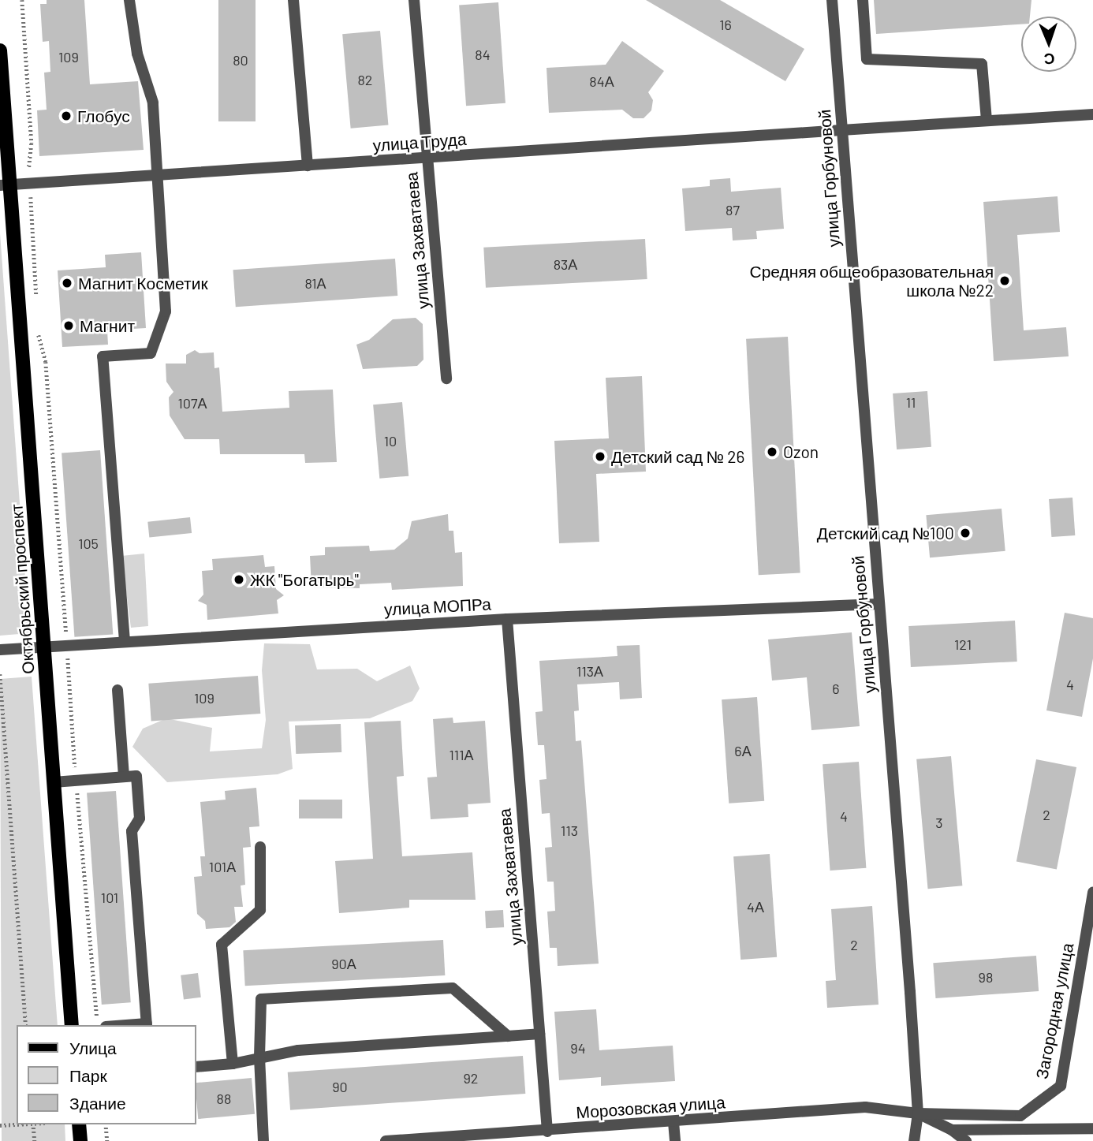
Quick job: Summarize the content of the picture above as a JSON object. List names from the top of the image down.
{
  "streets": {
    "main road": ["Октябрьский проспект"],
    "street": [
      "улица Труда",
      "улица Горбуновой",
      "улица Захватаева",
      "улица МОПРа",
      "Загородная улица",
      "Морозовская улица"
    ]
  },
  "crossings": [
    ["улица Труда", "улица Горбуновой"],
    ["улица Труда", "улица Захватаева"],
    ["улица Труда", "Октябрьский проспект"],
    ["улица Горбуновой", "улица МОПРа"],
    ["улица Горбуновой", "Загородная улица"],
    ["улица Горбуновой", "Морозовская улица"],
    ["улица Захватаева", "улица МОПРа"],
    ["улица Захватаева", "Морозовская улица"],
    ["Октябрьский проспект", "улица МОПРа"],
    ["Загородная улица", "Морозовская улица"]
  ],
  "places": [
    "Глобус",
    "Средняя общеобразовательная школа №22",
    "Магнит Косметик",
    "Магнит",
    "Ozon",
    "Детский сад № 26",
    "Детский сад №100",
    "ЖК \"Богатырь\""
  ],
  "house_numbers": [
    "16",
    "84",
    "109",
    "80",
    "82",
    "84А",
    "87",
    "83А",
    "81А",
    "11",
    "107А",
    "10",
    "105",
    "121",
    "113А",
    "4",
    "6",
    "109",
    "6А",
    "111А",
    "2",
    "4",
    "3",
    "113",
    "101А",
    "101",
    "4А",
    "2",
    "90А",
    "98",
    "94",
    "92",
    "90",
    "88"
  ],
  "legend": ["Улица", "Парк", "Здание"],
  "north": "bottom"
}
